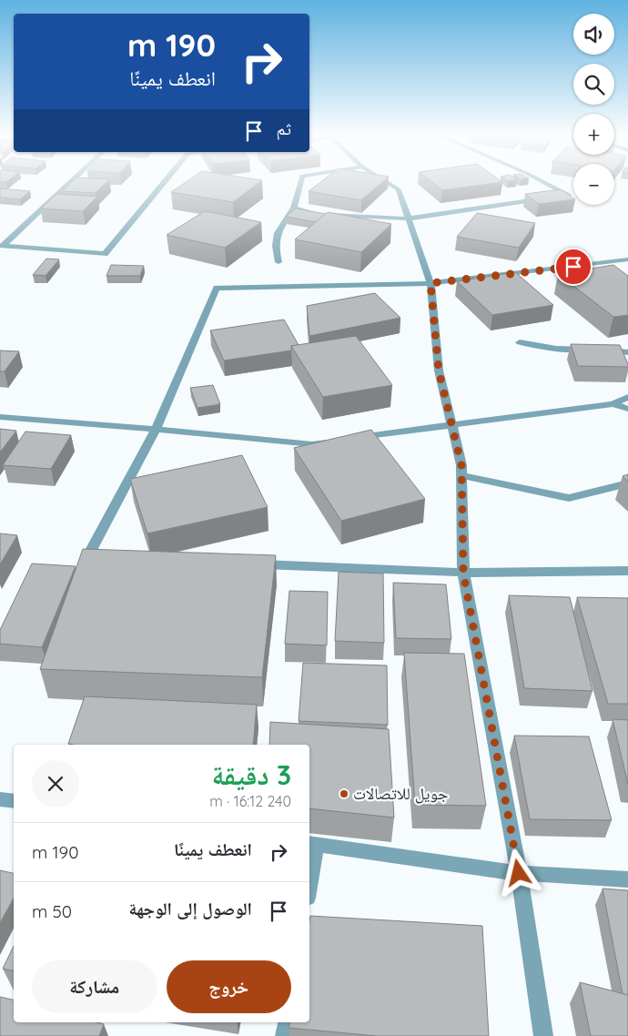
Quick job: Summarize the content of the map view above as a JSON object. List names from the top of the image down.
{
  "places": ["جويل للاتصالات"],
  "page": {
    "map_buttons": ["+", "−"],
    "turn": ["190 m", "انعطف يمينًا"],
    "then": "ثم",
    "heading": ["3 دقيقة", "240 m · 16:12"],
    "list": [
      {
        "name": "انعطف يمينًا",
        "value": "190 m"
      },
      {
        "name": "الوصول إلى الوجهة",
        "value": "50 m"
      }
    ],
    "buttons": ["خروج", "مشاركة"]
  }
}
